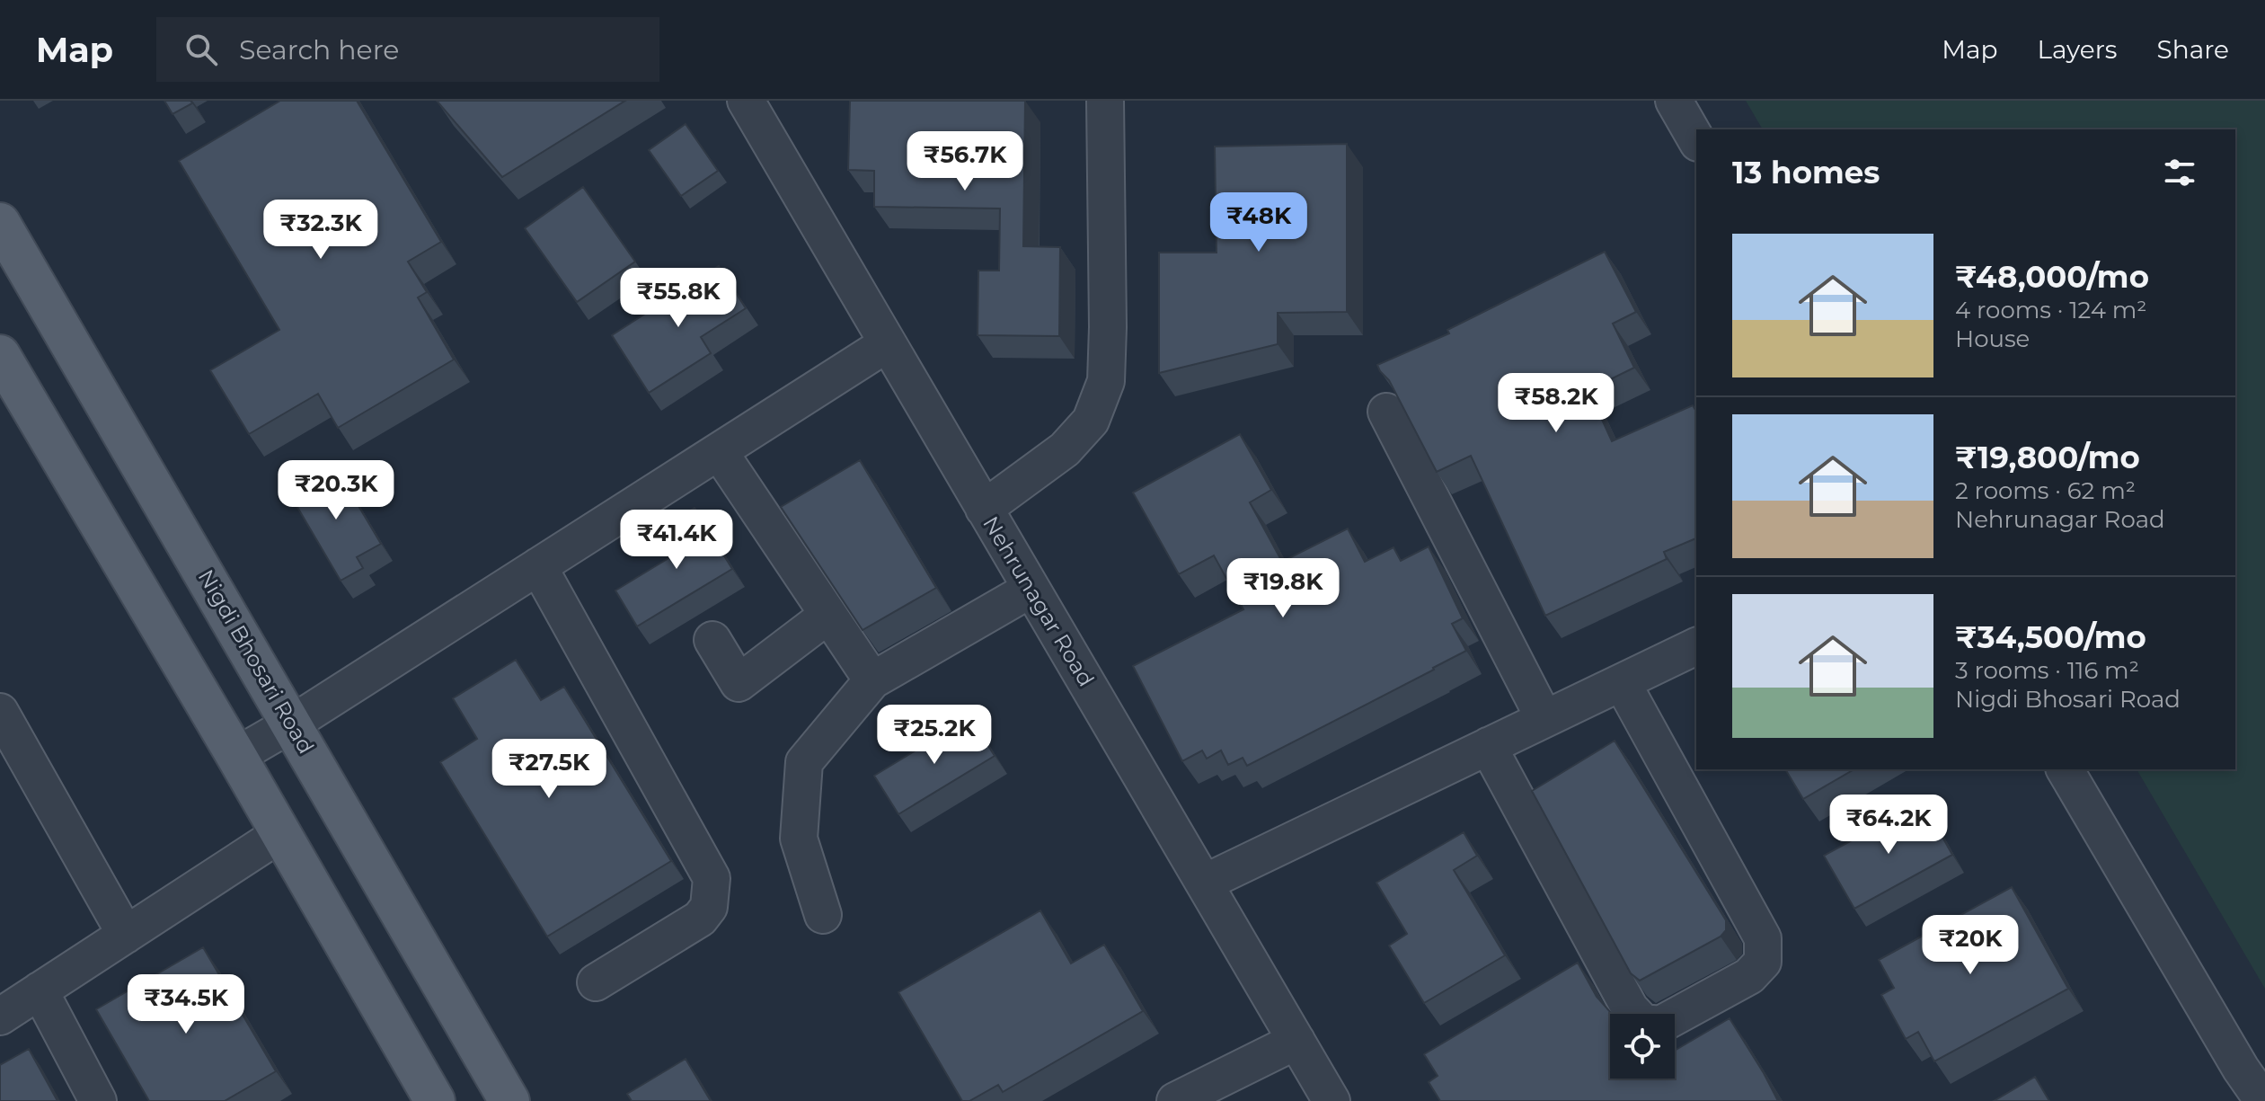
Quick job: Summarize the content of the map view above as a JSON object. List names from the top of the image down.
{
  "streets": {
    "main road": ["Nigdi Bhosari Road"],
    "street": ["Nehrunagar Road"]
  },
  "page": {
    "header": "Map",
    "search": "Search here",
    "nav": ["Map", "Layers", "Share"],
    "heading": "13 homes",
    "price": [
      "₹56.7K",
      "₹48K",
      "₹32.3K",
      "₹55.8K",
      "₹58.2K",
      "₹20.3K",
      "₹41.4K",
      "₹19.8K",
      "₹25.2K",
      "₹27.5K",
      "₹64.2K",
      "₹20K",
      "₹34.5K"
    ],
    "list": [
      {
        "name": "₹48,000/mo",
        "note": "4 rooms · 124 m² · House"
      },
      {
        "name": "₹19,800/mo",
        "note": "2 rooms · 62 m² · Nehrunagar Road"
      },
      {
        "name": "₹34,500/mo",
        "note": "3 rooms · 116 m² · Nigdi Bhosari Road"
      }
    ]
  }
}
